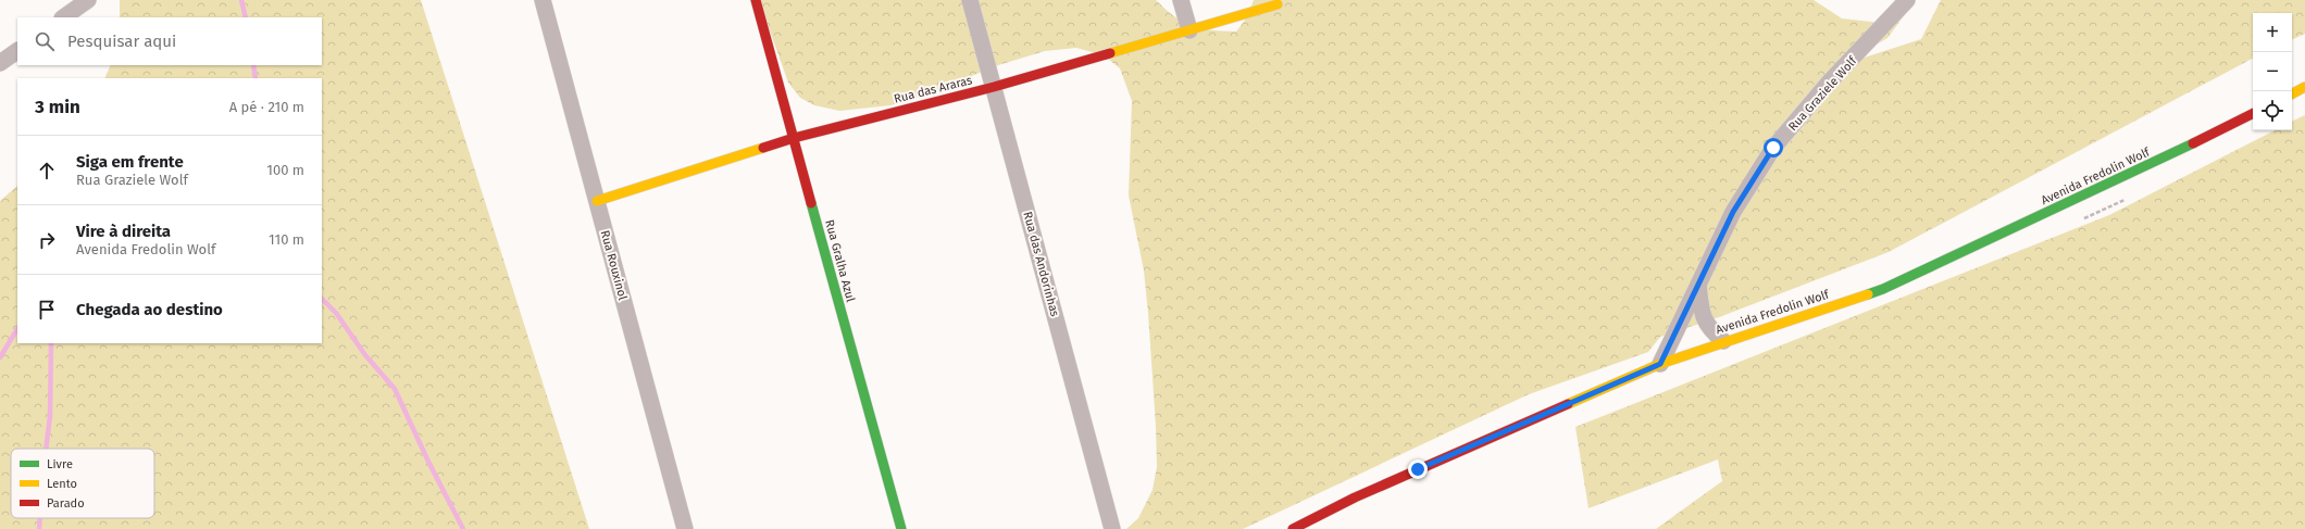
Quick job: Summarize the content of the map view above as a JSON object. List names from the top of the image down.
{
  "streets": {
    "street": [
      "Rua das Araras",
      "Rua Graziele Wolf",
      "Avenida Fredolin Wolf",
      "Rua Gralha Azul",
      "Rua das Andorinhas",
      "Rua Rouxinol"
    ]
  },
  "crossings": [
    ["Rua das Araras", "Rua Gralha Azul"],
    ["Rua das Araras", "Rua das Andorinhas"],
    ["Rua das Araras", "Rua Rouxinol"],
    ["Rua Graziele Wolf", "Avenida Fredolin Wolf"]
  ],
  "legend": ["Livre", "Lento", "Parado"],
  "page": {
    "map_buttons": ["+", "−"],
    "search": "Pesquisar aqui",
    "heading": ["3 min", "A pé · 210 m"],
    "list": [
      ["Siga em frente", "Rua Graziele Wolf", "100 m"],
      ["Vire à direita", "Avenida Fredolin Wolf", "110 m"],
      "Chegada ao destino"
    ]
  }
}
